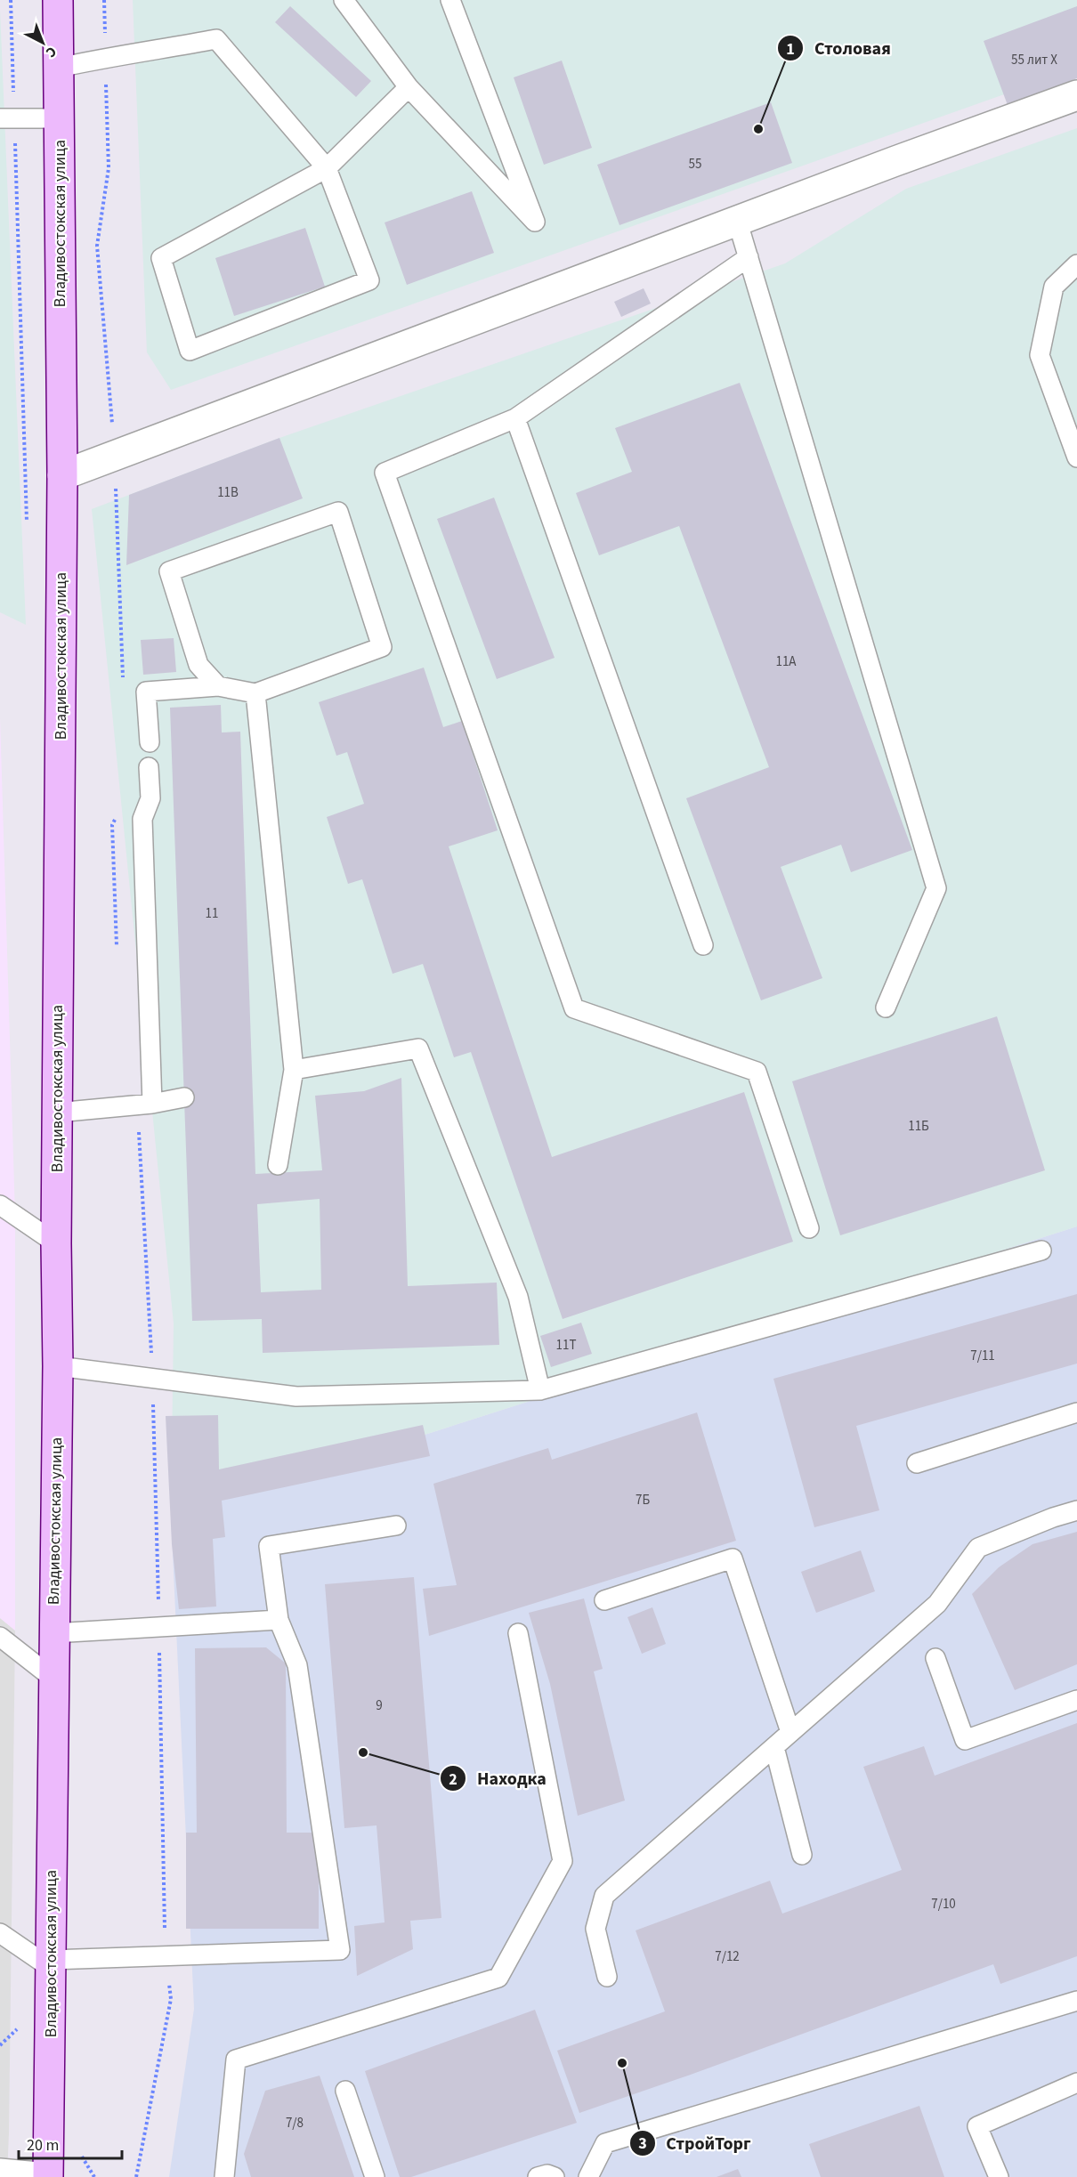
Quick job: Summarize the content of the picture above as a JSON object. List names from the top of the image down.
{
  "streets": {
    "street": ["Владивостокская улица"]
  },
  "places": ["Столовая", "Находка", "СтройТорг"],
  "house_numbers": [
    "55 лит Х",
    "55",
    "11В",
    "11А",
    "11",
    "11Б",
    "11Т",
    "7/11",
    "7Б",
    "9",
    "7/10",
    "7/12",
    "7/8"
  ],
  "scale_bar": "20 m",
  "north": "bottom right"
}
